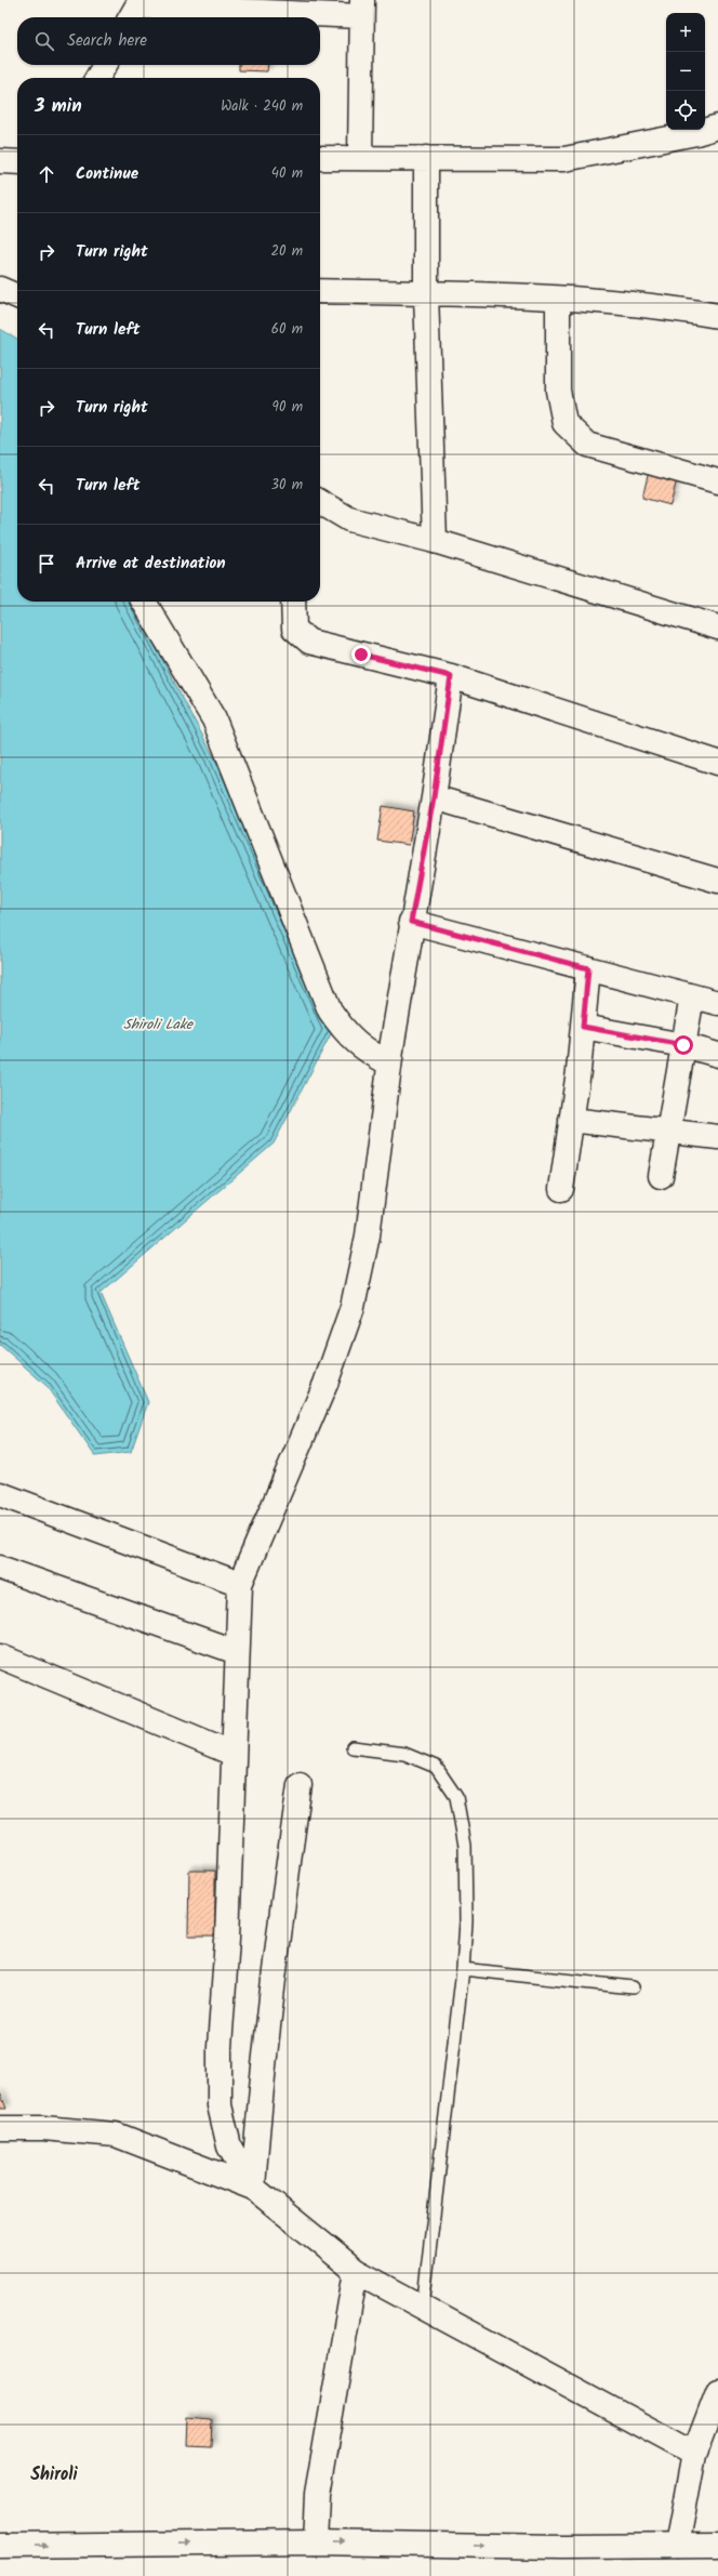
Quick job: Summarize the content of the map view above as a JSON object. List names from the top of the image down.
{
  "districts": ["Shiroli"],
  "water": ["Shiroli Lake"],
  "page": {
    "map_buttons": ["+", "−"],
    "search": "Search here",
    "heading": ["3 min", "Walk · 240 m"],
    "list": [
      ["Continue", "40 m"],
      ["Turn right", "20 m"],
      ["Turn left", "60 m"],
      ["Turn right", "90 m"],
      ["Turn left", "30 m"],
      "Arrive at destination"
    ]
  }
}
